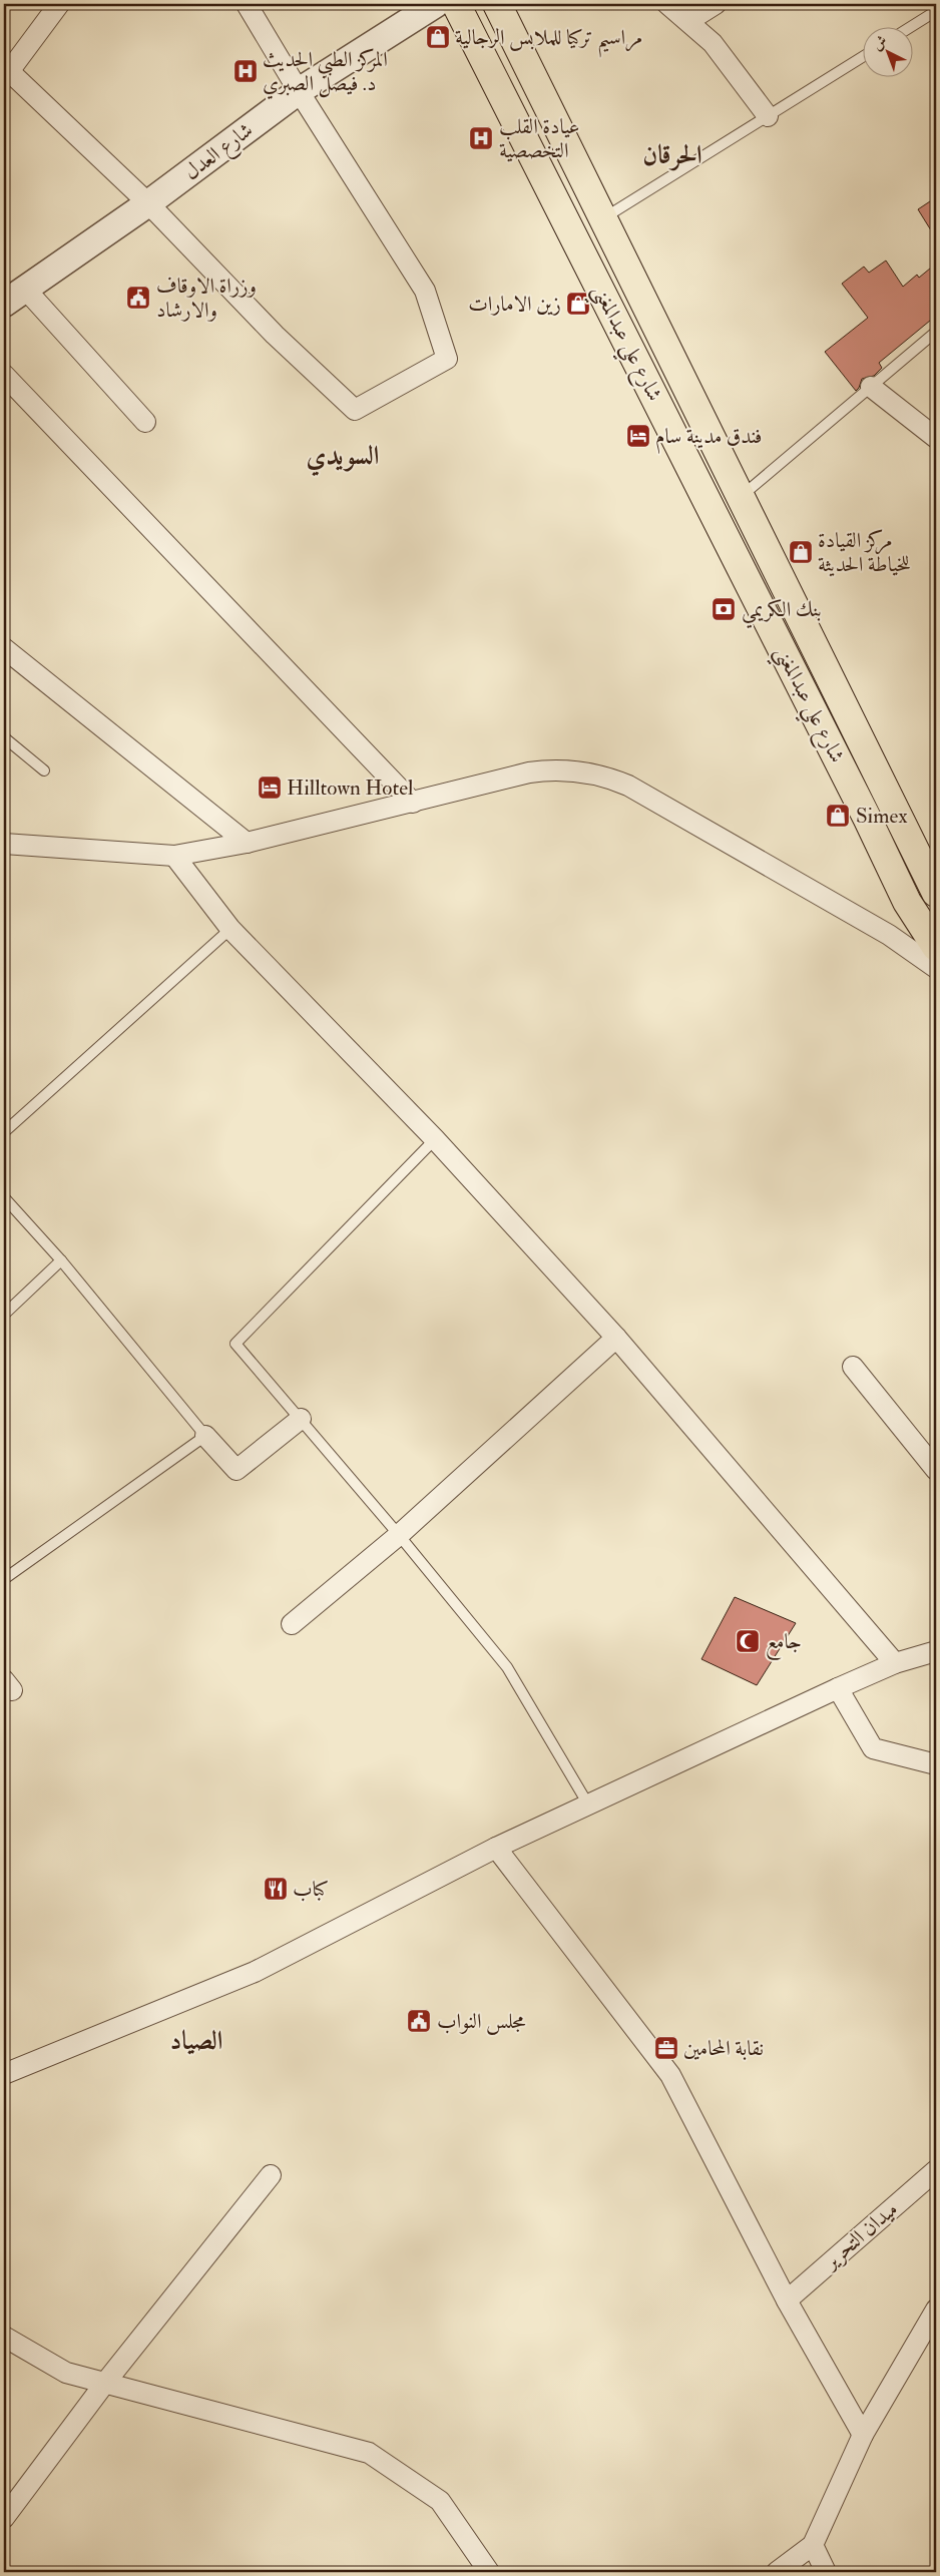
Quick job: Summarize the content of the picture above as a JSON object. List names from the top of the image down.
{
  "streets": {
    "main road": ["شارع علي عبدالمغني"],
    "street": ["شارع العدل", "ميدان التحرير"]
  },
  "districts": ["الحرقان", "السويدي", "الصياد"],
  "places": {
    "shop": [
      "مراسيم تركيا للملابس الرجالية",
      "زين الامارات",
      "مركز القيادة للخياطة الحديثة",
      "Simex"
    ],
    "hospital": ["المركز الطبي الحديث د. فيصل الصبري", "عيادة القلب التخصصية"],
    "public building": ["وزراة الاوقاف والارشاد", "مجلس النواب"],
    "hotel": ["فندق مدينة سام", "Hilltown Hotel"],
    "bank": ["بنك الكريمي"],
    "mosque": ["جامع"],
    "restaurant": ["كباب"],
    "office": ["نقابة المحامين"]
  },
  "north": "top left"
}
